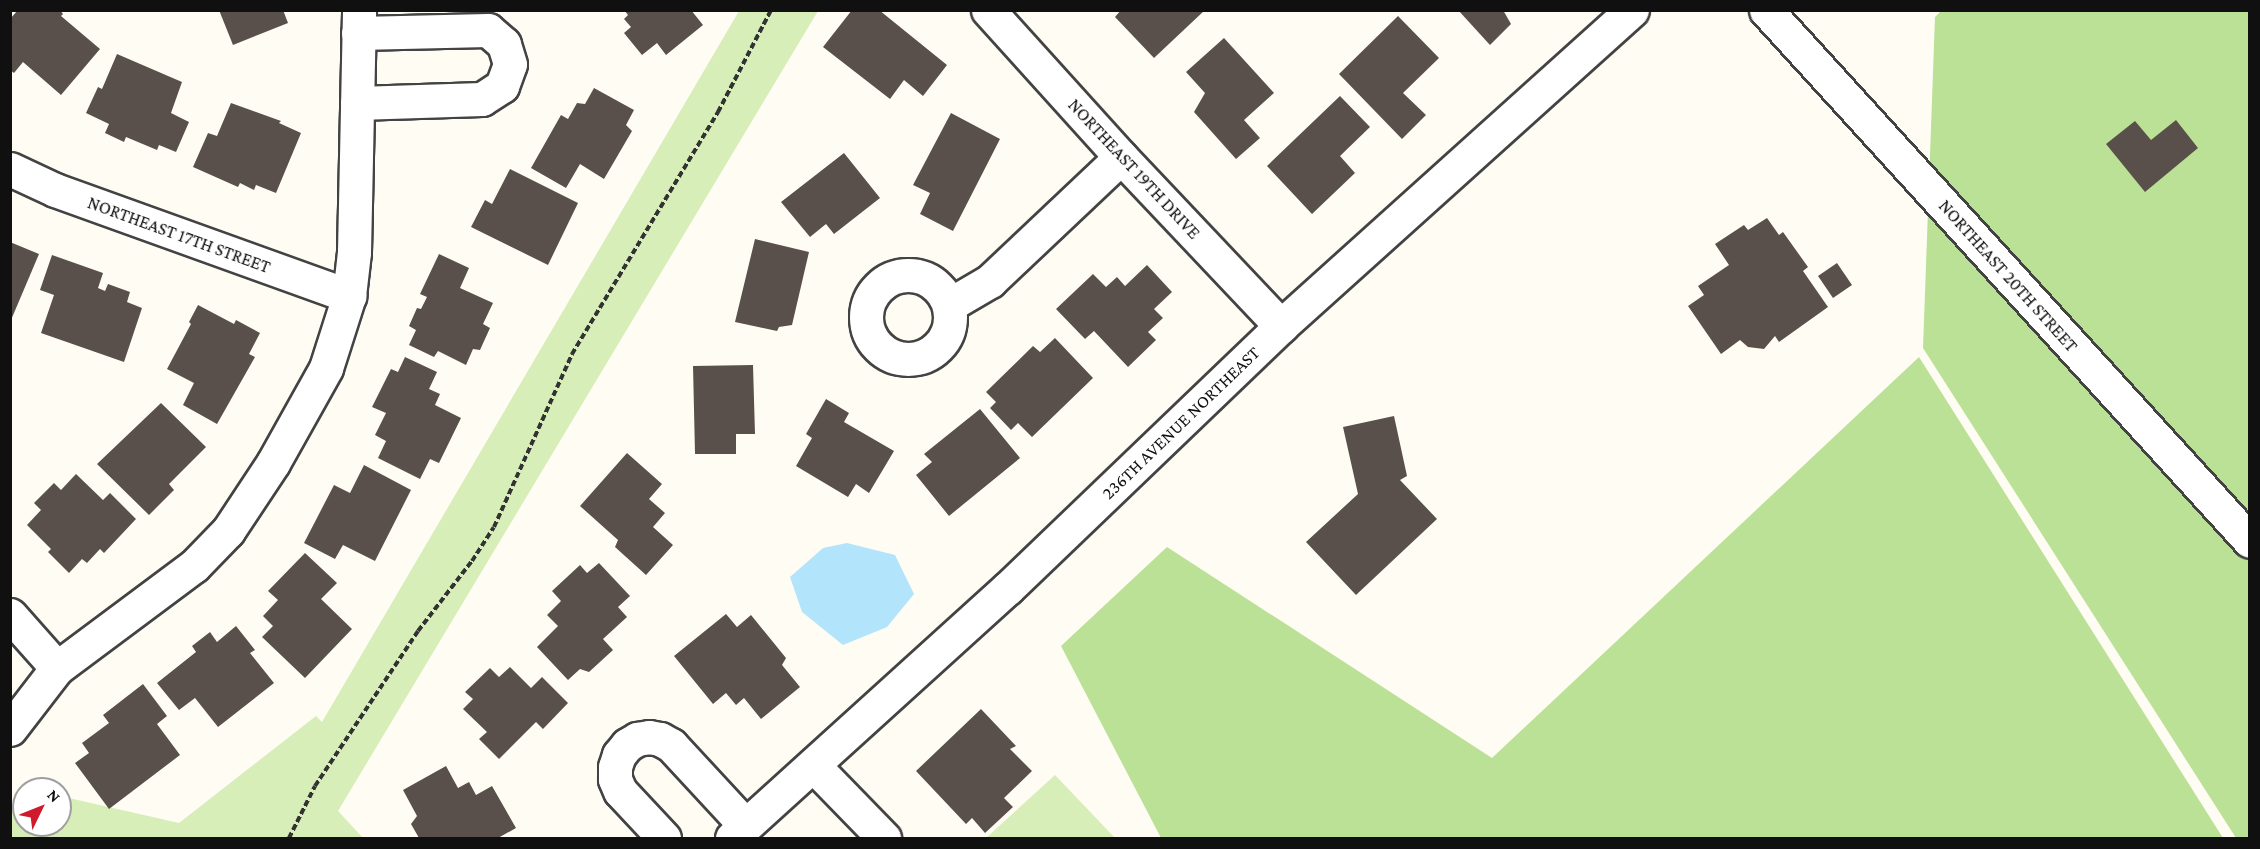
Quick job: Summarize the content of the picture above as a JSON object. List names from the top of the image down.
{
  "streets": {
    "street": [
      "NORTHEAST 19TH DRIVE",
      "NORTHEAST 17TH STREET",
      "NORTHEAST 20TH STREET",
      "236TH AVENUE NORTHEAST"
    ]
  },
  "crossings": [
    ["NORTHEAST 19TH DRIVE", "236TH AVENUE NORTHEAST"]
  ],
  "north": "top right"
}
